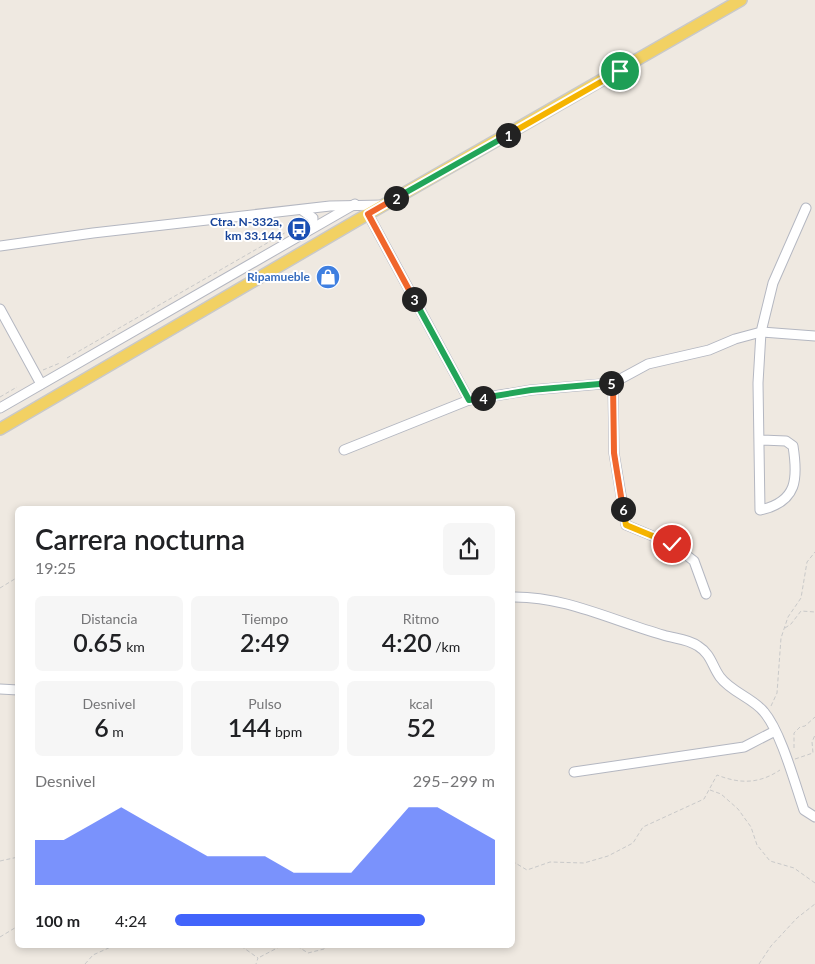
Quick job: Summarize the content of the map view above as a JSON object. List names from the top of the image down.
{
  "places": {
    "bus stop": ["Ctra. N-332a, km 33.144"],
    "shop": ["Ripamueble"]
  },
  "page": {
    "pins": [
      "1",
      "2",
      "3",
      "5",
      "4",
      "6"
    ],
    "heading": ["Carrera nocturna", "19:25"],
    "stats": [
      ["Distancia", "0.65 km"],
      ["Tiempo", "2:49"],
      ["Ritmo", "4:20 /km"],
      ["Desnivel", "6 m"],
      ["Pulso", "144 bpm"],
      ["kcal", "52"]
    ],
    "chart": ["Desnivel", "295–299 m"],
    "list": [
      {
        "name": "100 m",
        "note": "4:24"
      }
    ]
  }
}
